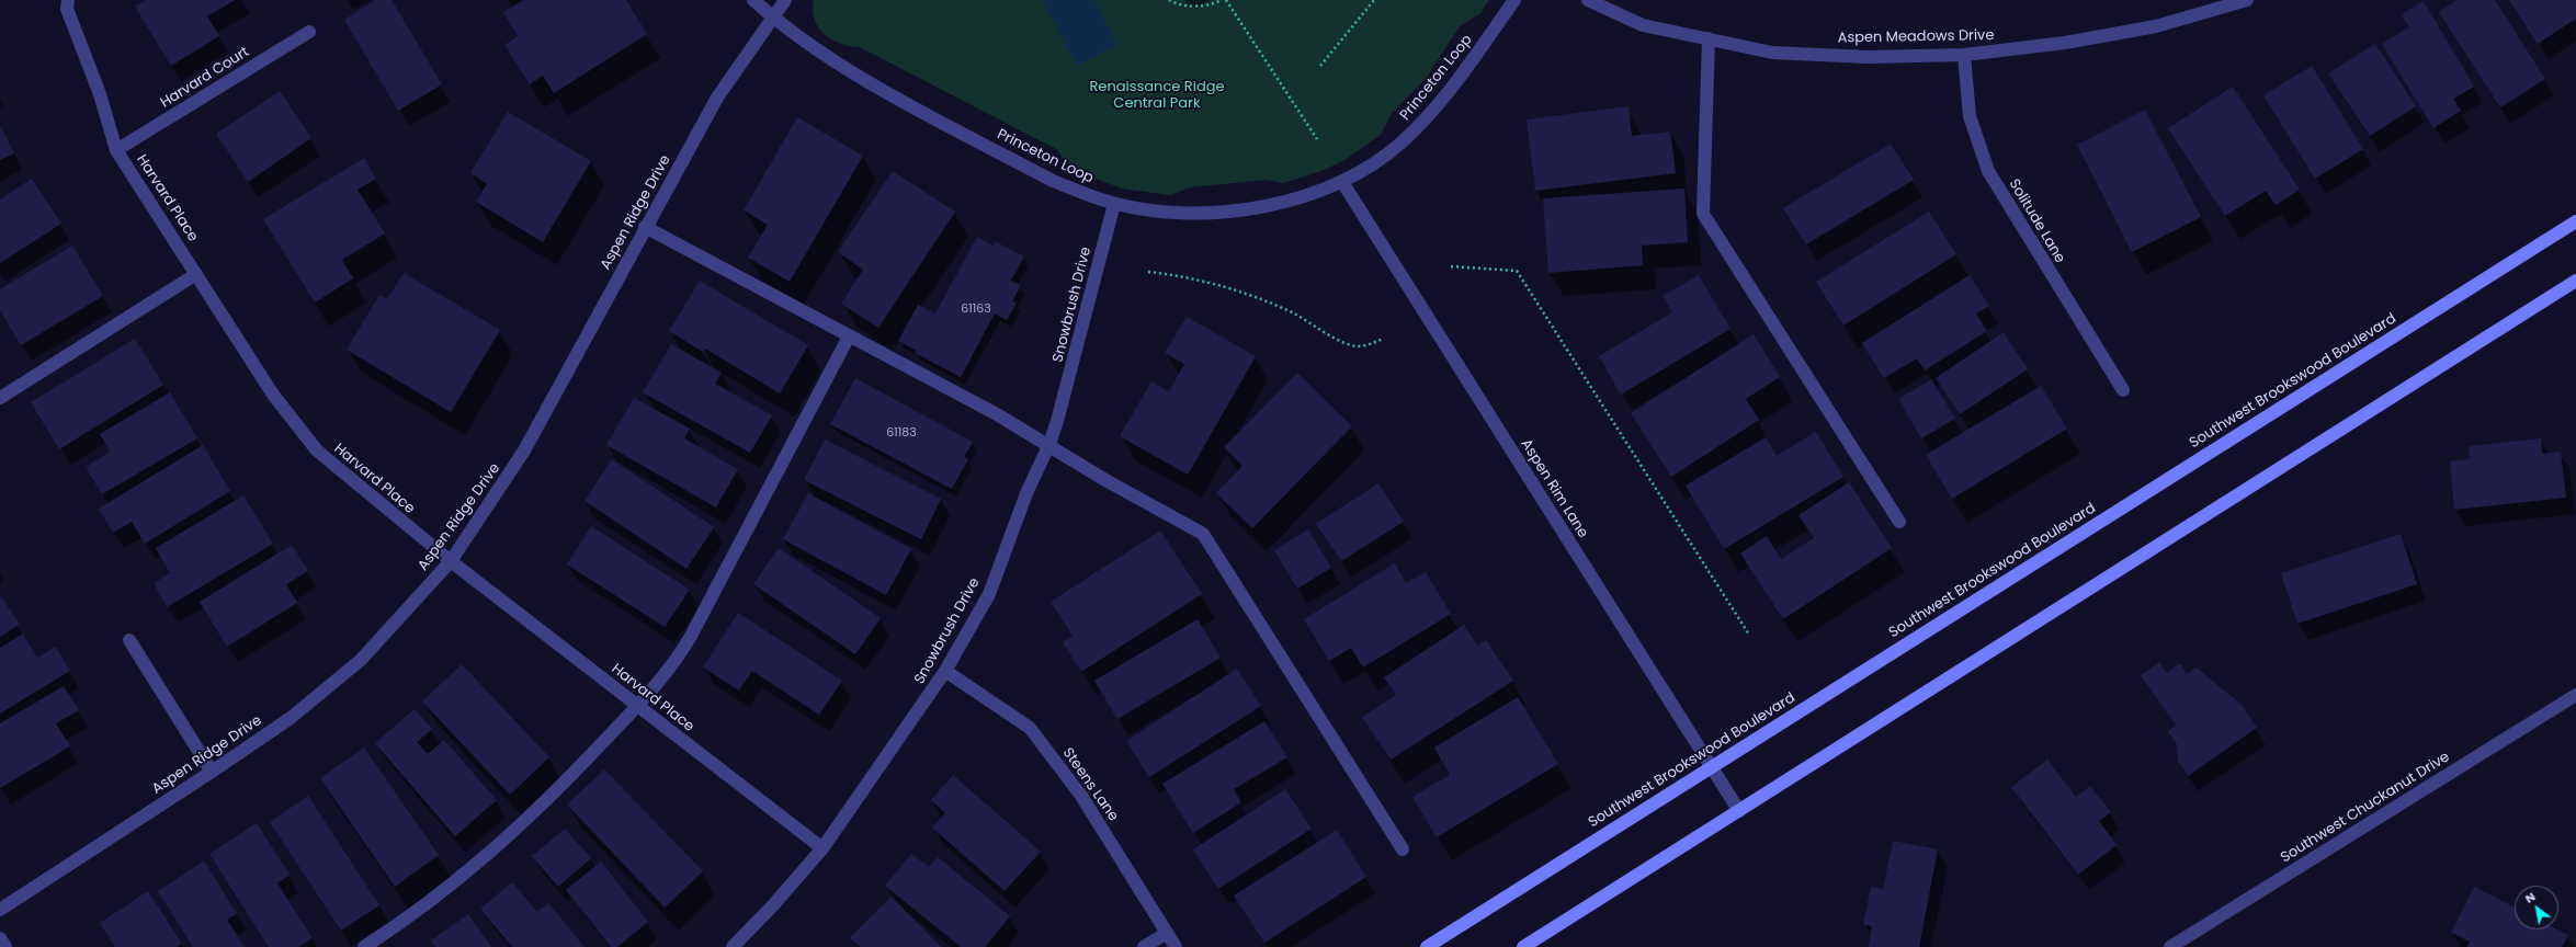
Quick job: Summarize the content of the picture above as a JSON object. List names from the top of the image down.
{
  "streets": {
    "main road": ["Southwest Brookswood Boulevard"],
    "street": [
      "Aspen Meadows Drive",
      "Harvard Court",
      "Princeton Loop",
      "Harvard Place",
      "Aspen Ridge Drive",
      "Solitude Lane",
      "Snowbrush Drive",
      "Aspen Rim Lane",
      "Steens Lane",
      "Southwest Chuckanut Drive"
    ]
  },
  "crossings": [
    ["Aspen Meadows Drive", "Solitude Lane"],
    ["Harvard Court", "Harvard Place"],
    ["Princeton Loop", "Aspen Ridge Drive"],
    ["Princeton Loop", "Snowbrush Drive"],
    ["Princeton Loop", "Aspen Rim Lane"],
    ["Harvard Place", "Aspen Ridge Drive"],
    ["Harvard Place", "Snowbrush Drive"],
    ["Snowbrush Drive", "Steens Lane"],
    ["Southwest Brookswood Boulevard", "Aspen Rim Lane"]
  ],
  "parks": ["Renaissance Ridge Central Park"],
  "house_numbers": ["61163", "61183"],
  "north": "top left"
}
